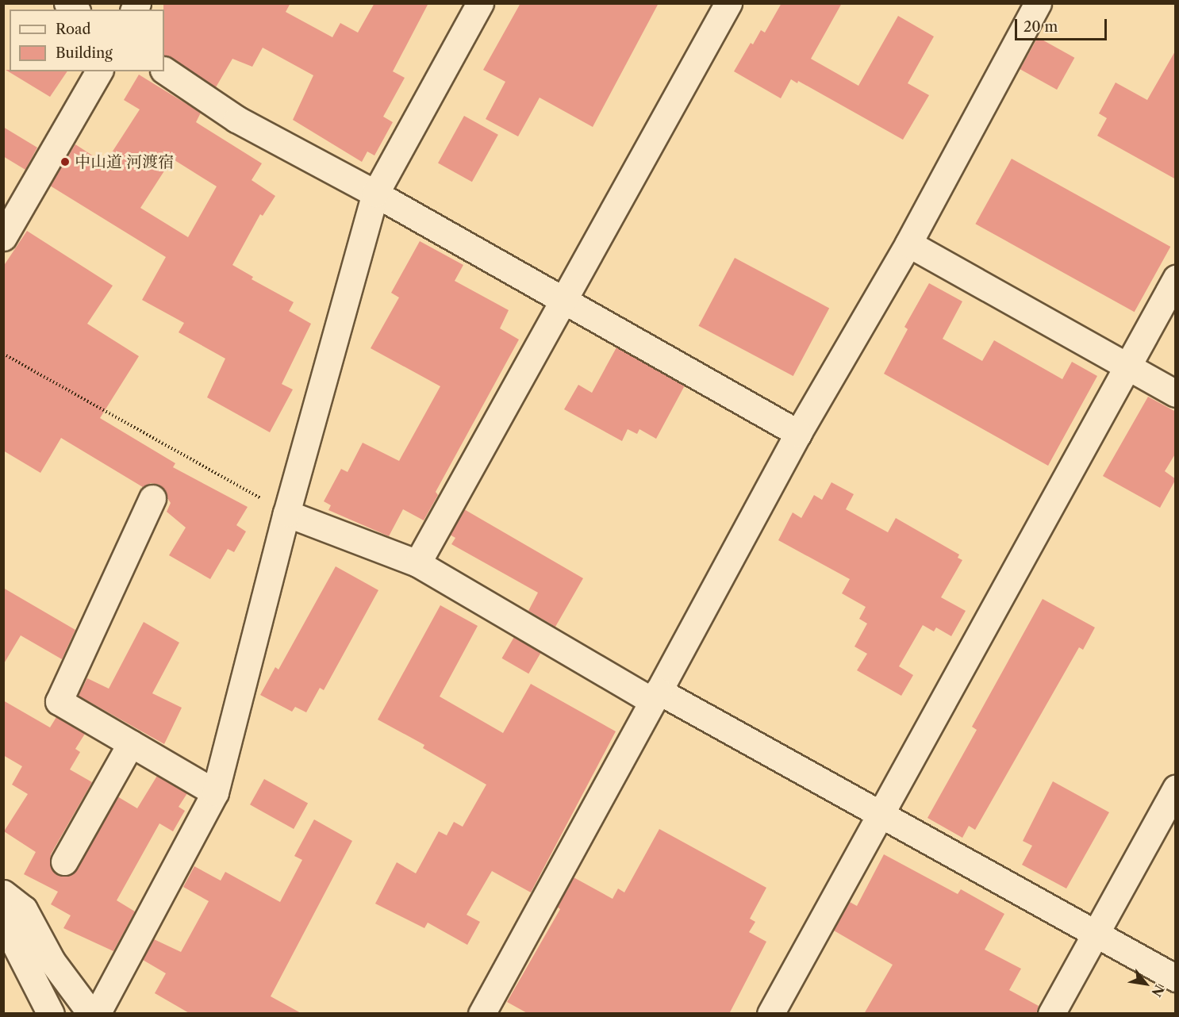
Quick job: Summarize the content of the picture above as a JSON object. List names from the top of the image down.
{
  "places": ["中山道 河渡宿"],
  "legend": ["Road", "Building"],
  "scale_bar": "20 m",
  "north": "bottom right"
}
